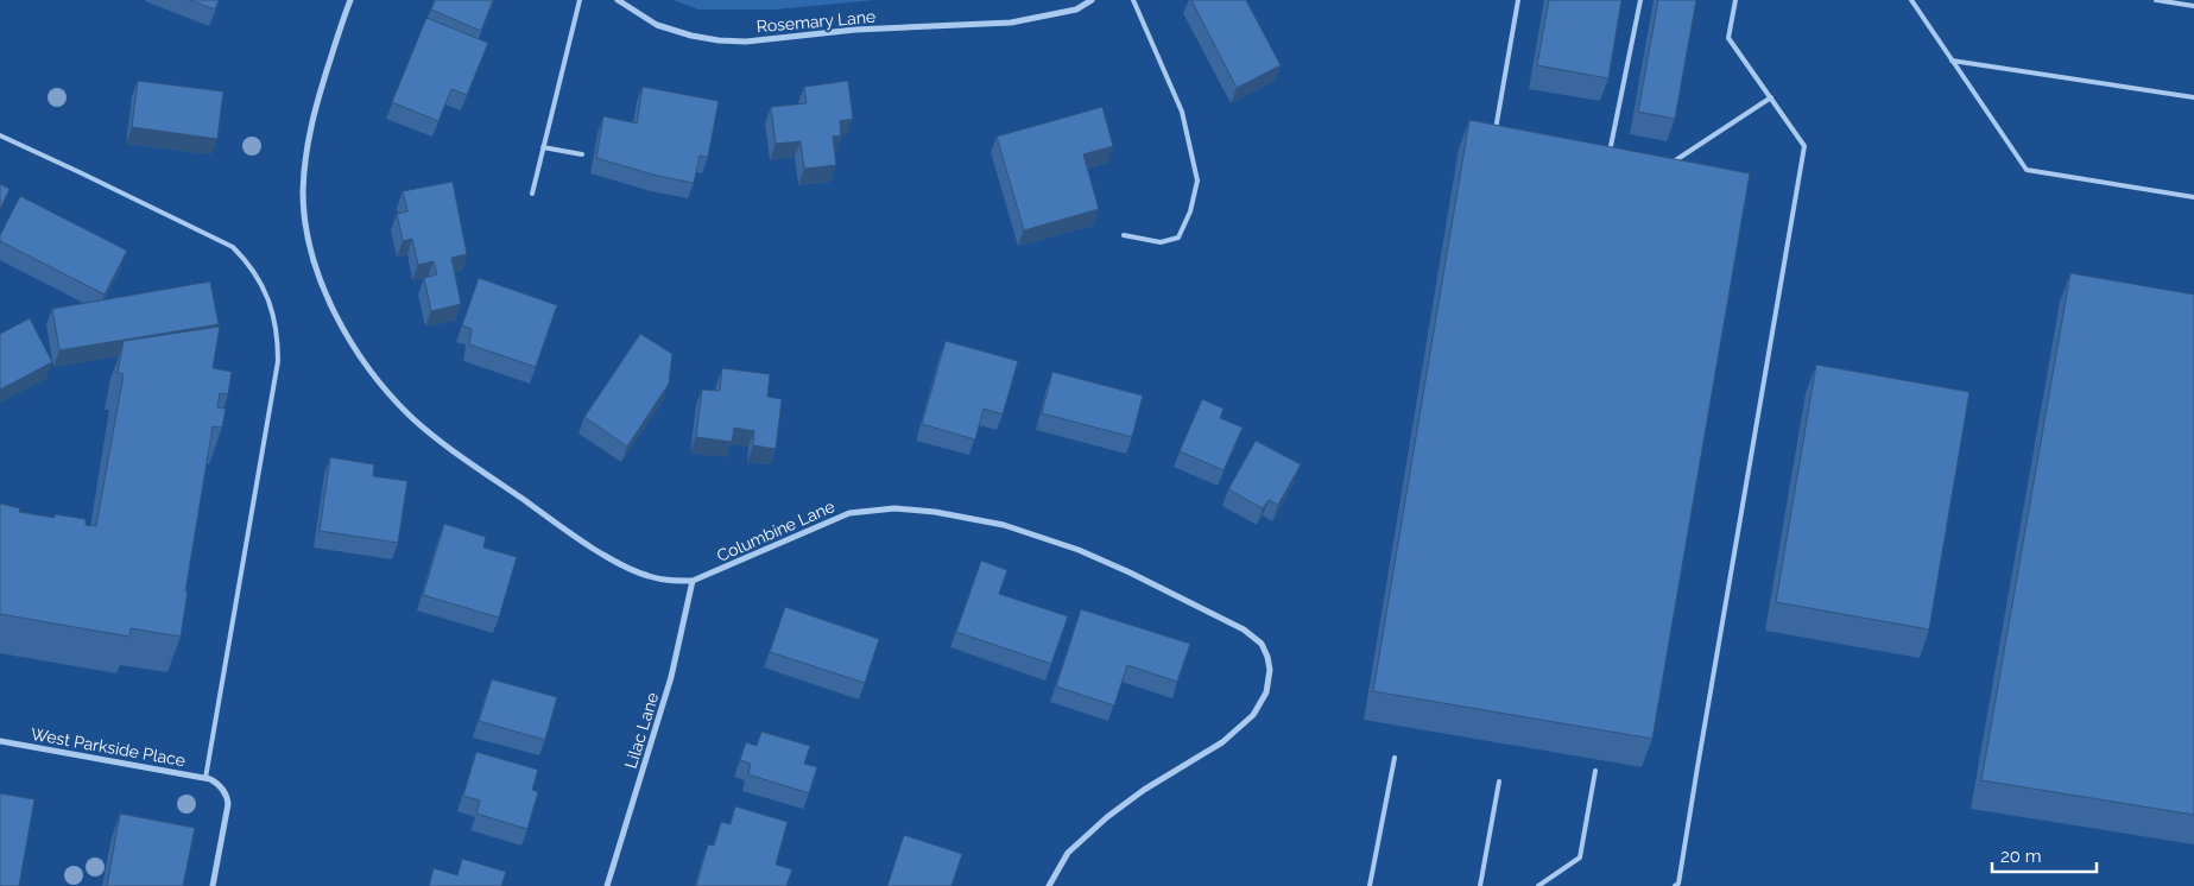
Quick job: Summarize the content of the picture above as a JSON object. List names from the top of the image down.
{
  "streets": {
    "street": [
      "Rosemary Lane",
      "Columbine Lane",
      "Lilac Lane",
      "West Parkside Place"
    ]
  },
  "crossings": [
    ["Columbine Lane", "Lilac Lane"]
  ],
  "scale_bar": "20 m"
}
